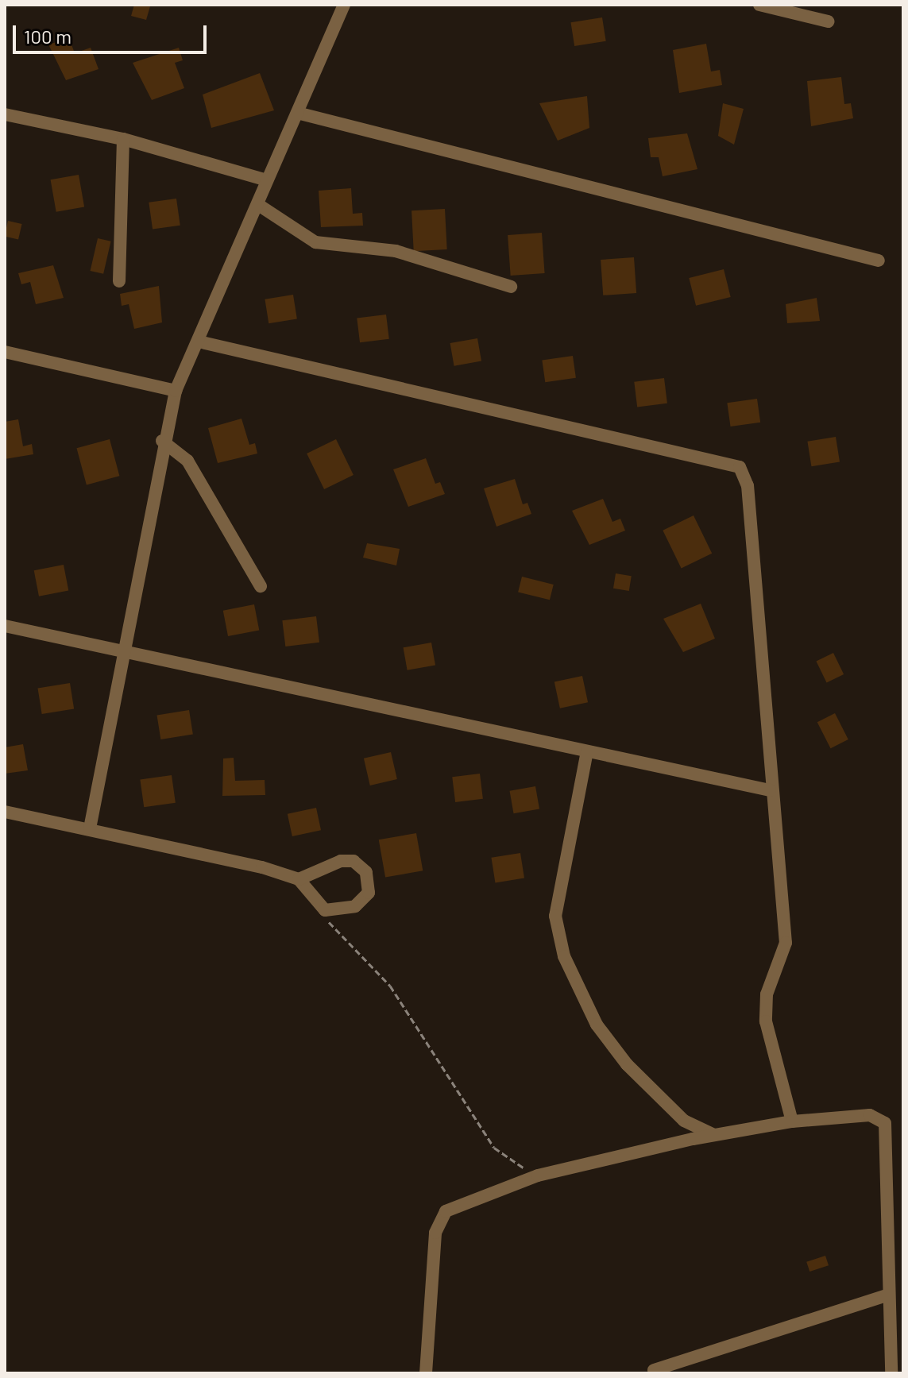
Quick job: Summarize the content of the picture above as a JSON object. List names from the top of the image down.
{
  "scale_bar": "100 m"
}
